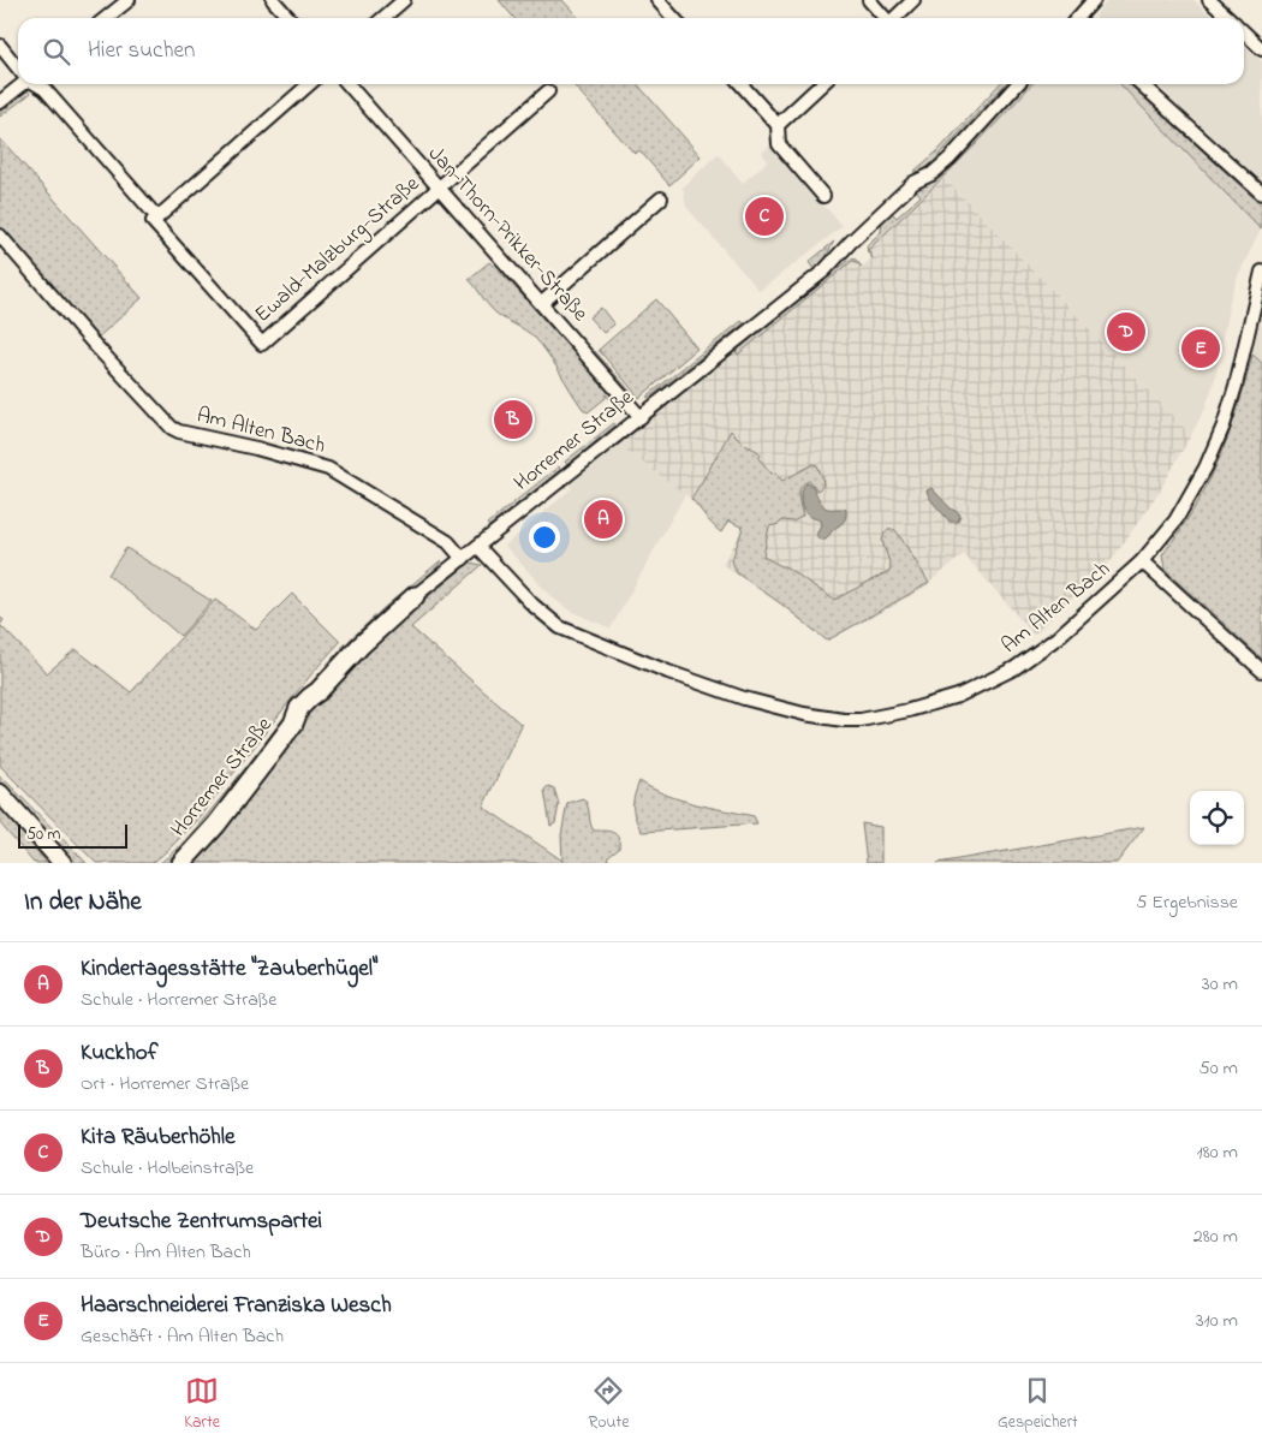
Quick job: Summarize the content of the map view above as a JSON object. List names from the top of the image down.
{
  "streets": {
    "main road": ["Horremer Straße"],
    "street": ["Jan-Thorn-Prikker-Straße", "Ewald-Malzburg-Straße", "Am Alten Bach"]
  },
  "crossings": [
    ["Jan-Thorn-Prikker-Straße", "Ewald-Malzburg-Straße"],
    ["Jan-Thorn-Prikker-Straße", "Horremer Straße"],
    ["Am Alten Bach", "Horremer Straße"]
  ],
  "scale_bar": "50 m",
  "page": {
    "search": "Hier suchen",
    "pins": [
      "C",
      "D",
      "E",
      "B",
      "A"
    ],
    "scale": "50 m",
    "heading": ["In der Nähe", "5 Ergebnisse"],
    "list": [
      {
        "mark": "A",
        "name": "Kindertagesstätte \"Zauberhügel\"",
        "note": "Schule · Horremer Straße",
        "value": "30 m"
      },
      {
        "mark": "B",
        "name": "Kuckhof",
        "note": "Ort · Horremer Straße",
        "value": "50 m"
      },
      {
        "mark": "C",
        "name": "Kita Räuberhöhle",
        "note": "Schule · Holbeinstraße",
        "value": "180 m"
      },
      {
        "mark": "D",
        "name": "Deutsche Zentrumspartei",
        "note": "Büro · Am Alten Bach",
        "value": "280 m"
      },
      {
        "mark": "E",
        "name": "Haarschneiderei Franziska Wesch",
        "note": "Geschäft · Am Alten Bach",
        "value": "310 m"
      }
    ],
    "nav": ["Karte", "Route", "Gespeichert"]
  }
}
